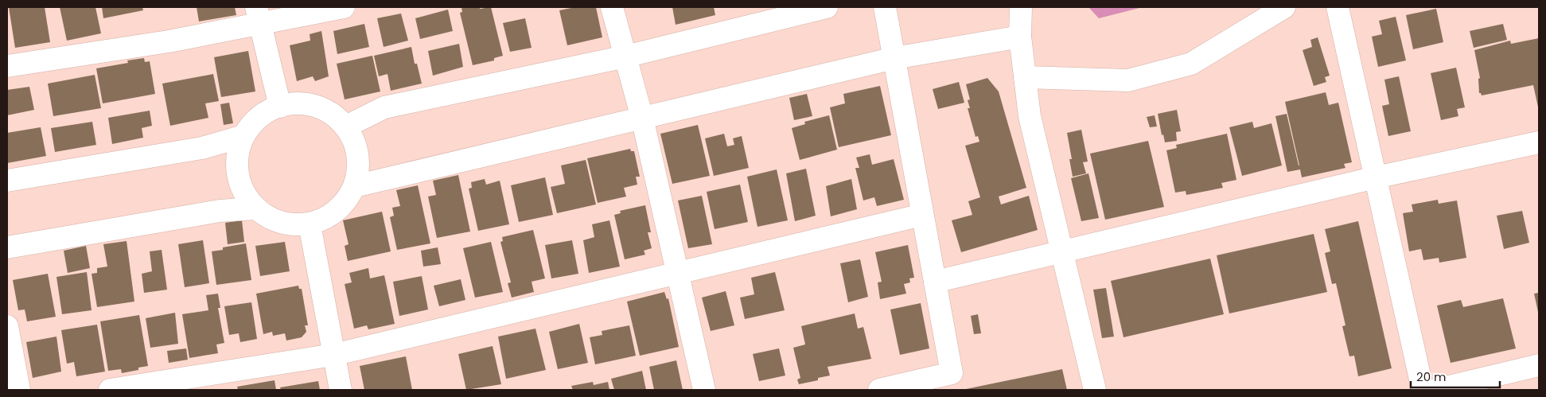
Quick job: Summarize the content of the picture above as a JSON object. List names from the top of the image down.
{
  "scale_bar": "20 m"
}
